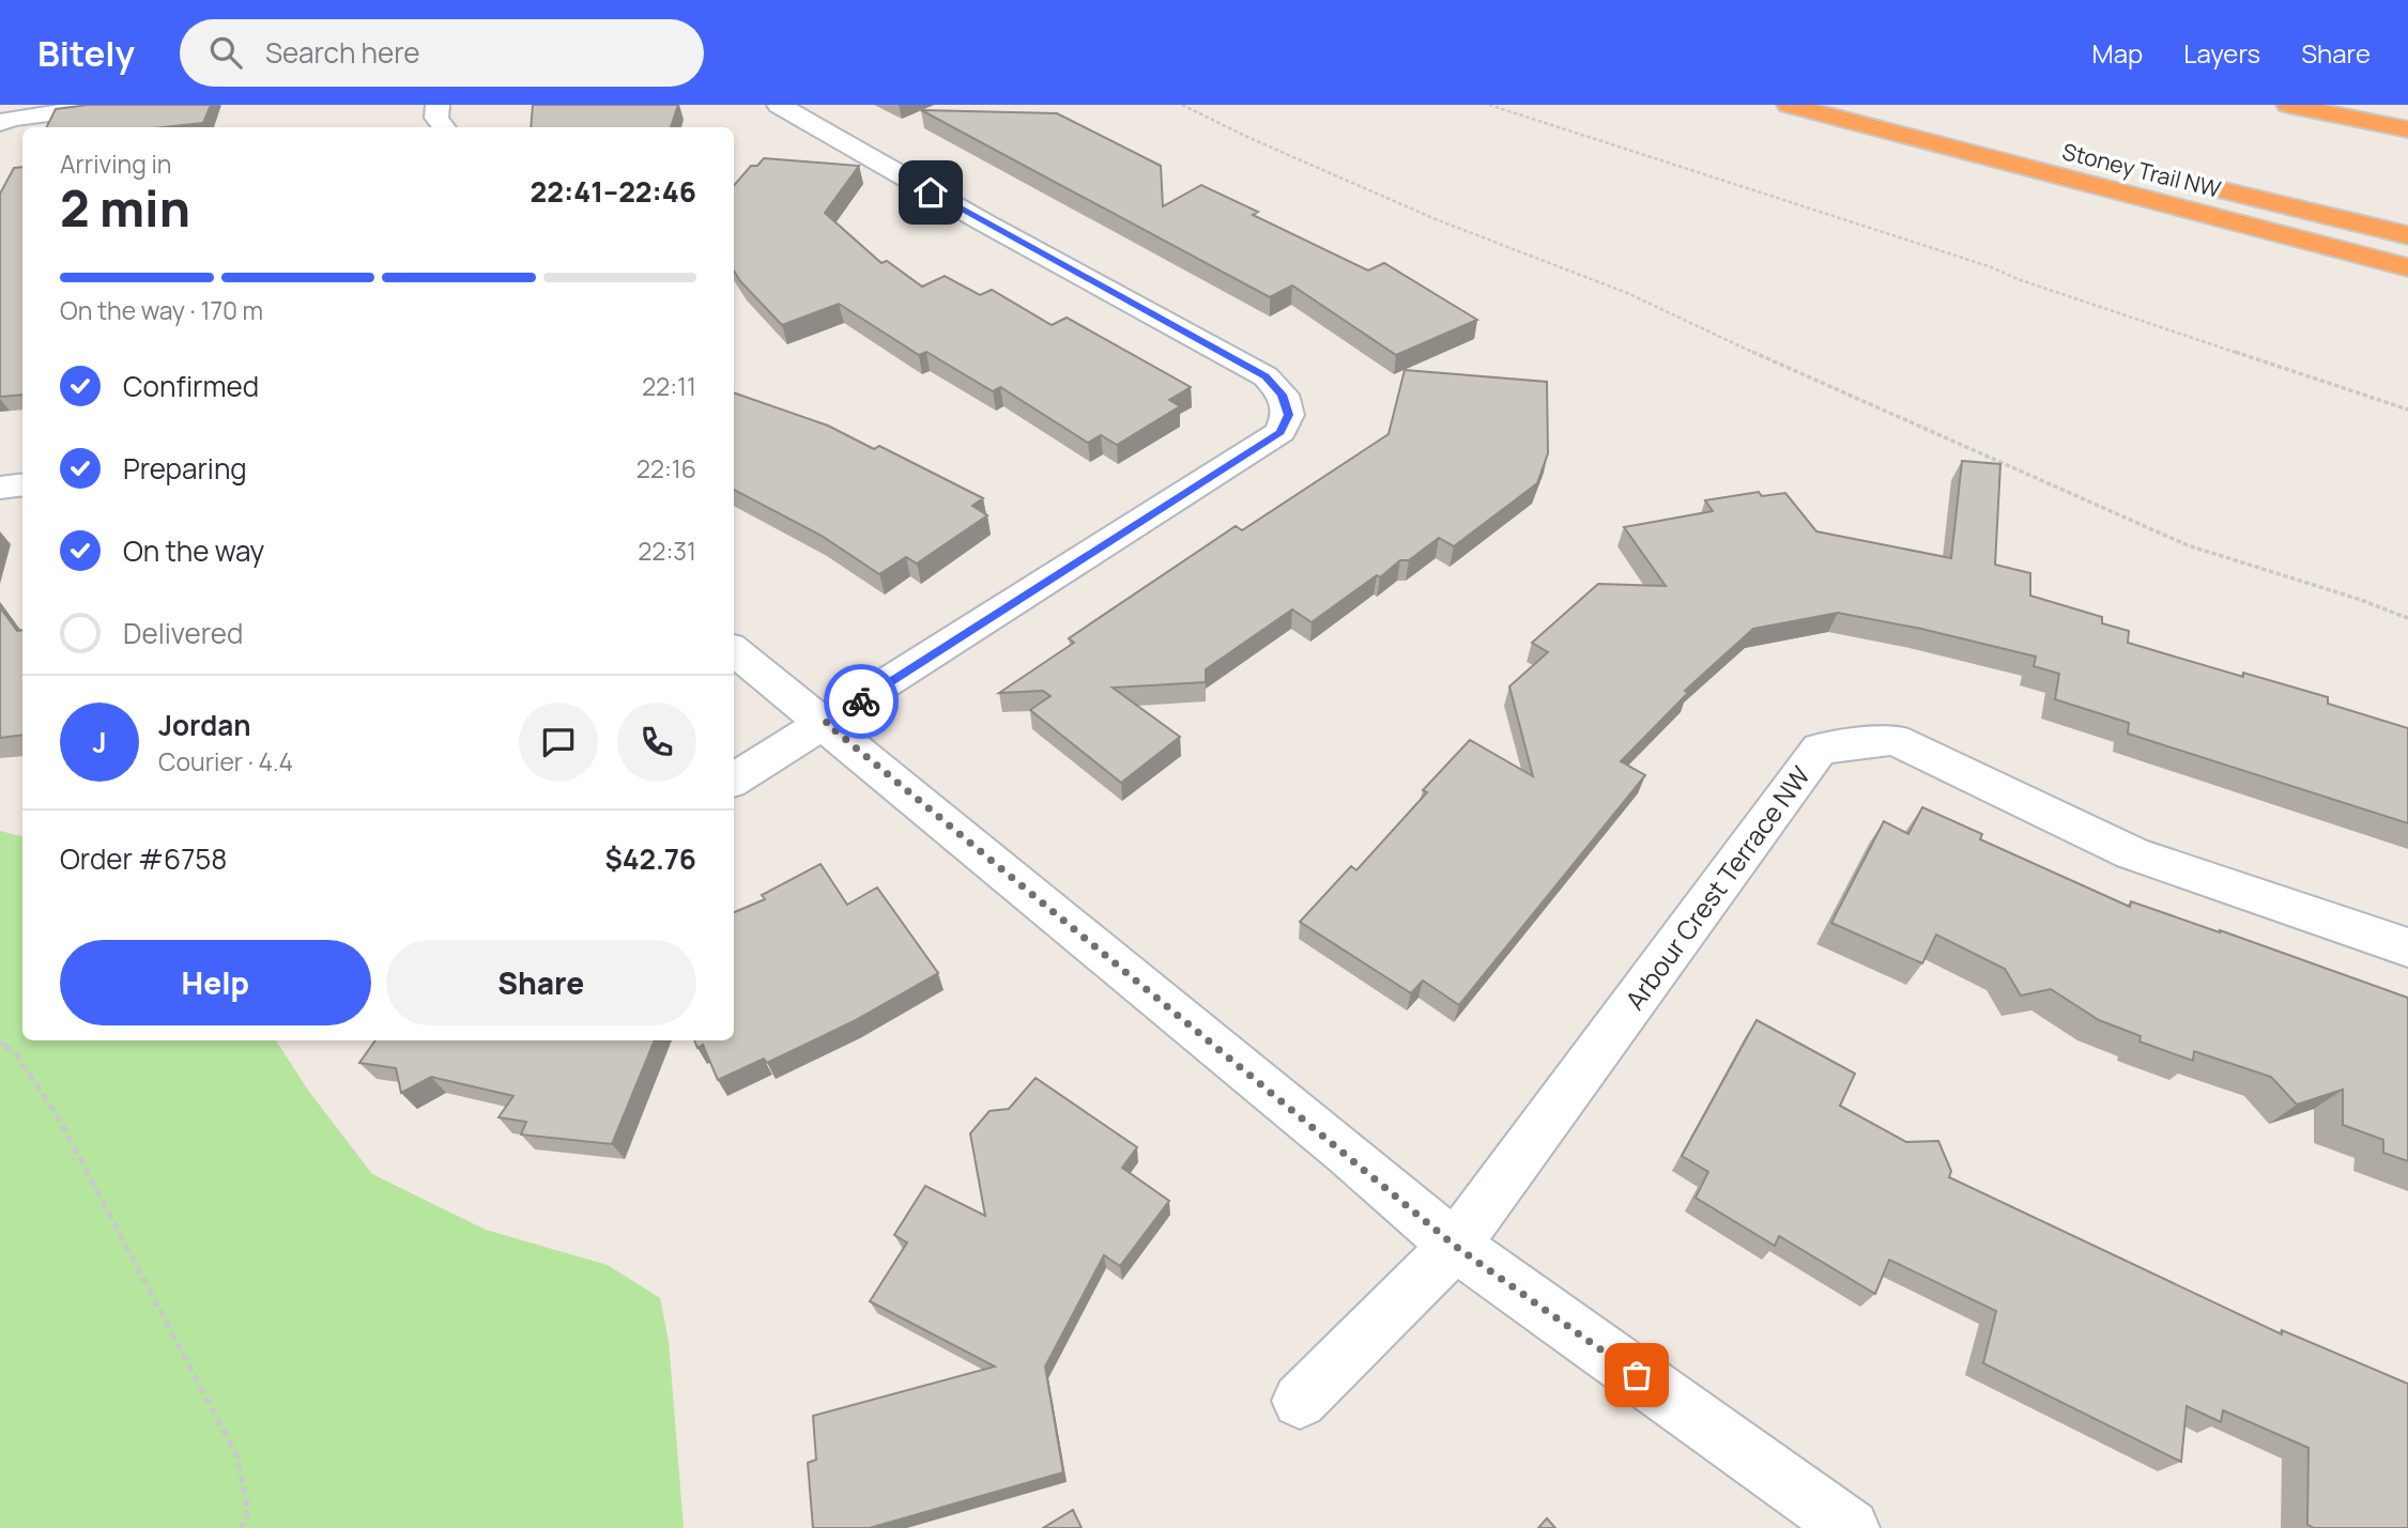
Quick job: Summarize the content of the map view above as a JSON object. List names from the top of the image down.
{
  "streets": {
    "highway": ["Stoney Trail NW"],
    "street": ["Arbour Crest Terrace NW"]
  },
  "page": {
    "header": "Bitely",
    "search": "Search here",
    "nav": ["Map", "Layers", "Share"],
    "heading": ["2 min", "Arriving in", "22:41–22:46"],
    "panel": [
      "Jordan",
      "Courier · 4.4",
      "Order #6758",
      "$42.76"
    ],
    "bar": "On the way · 170 m",
    "list": [
      ["Confirmed", "22:11"],
      ["Preparing", "22:16"],
      ["On the way", "22:31"],
      "Delivered"
    ],
    "round": "J",
    "buttons": ["Help", "Share"]
  }
}
